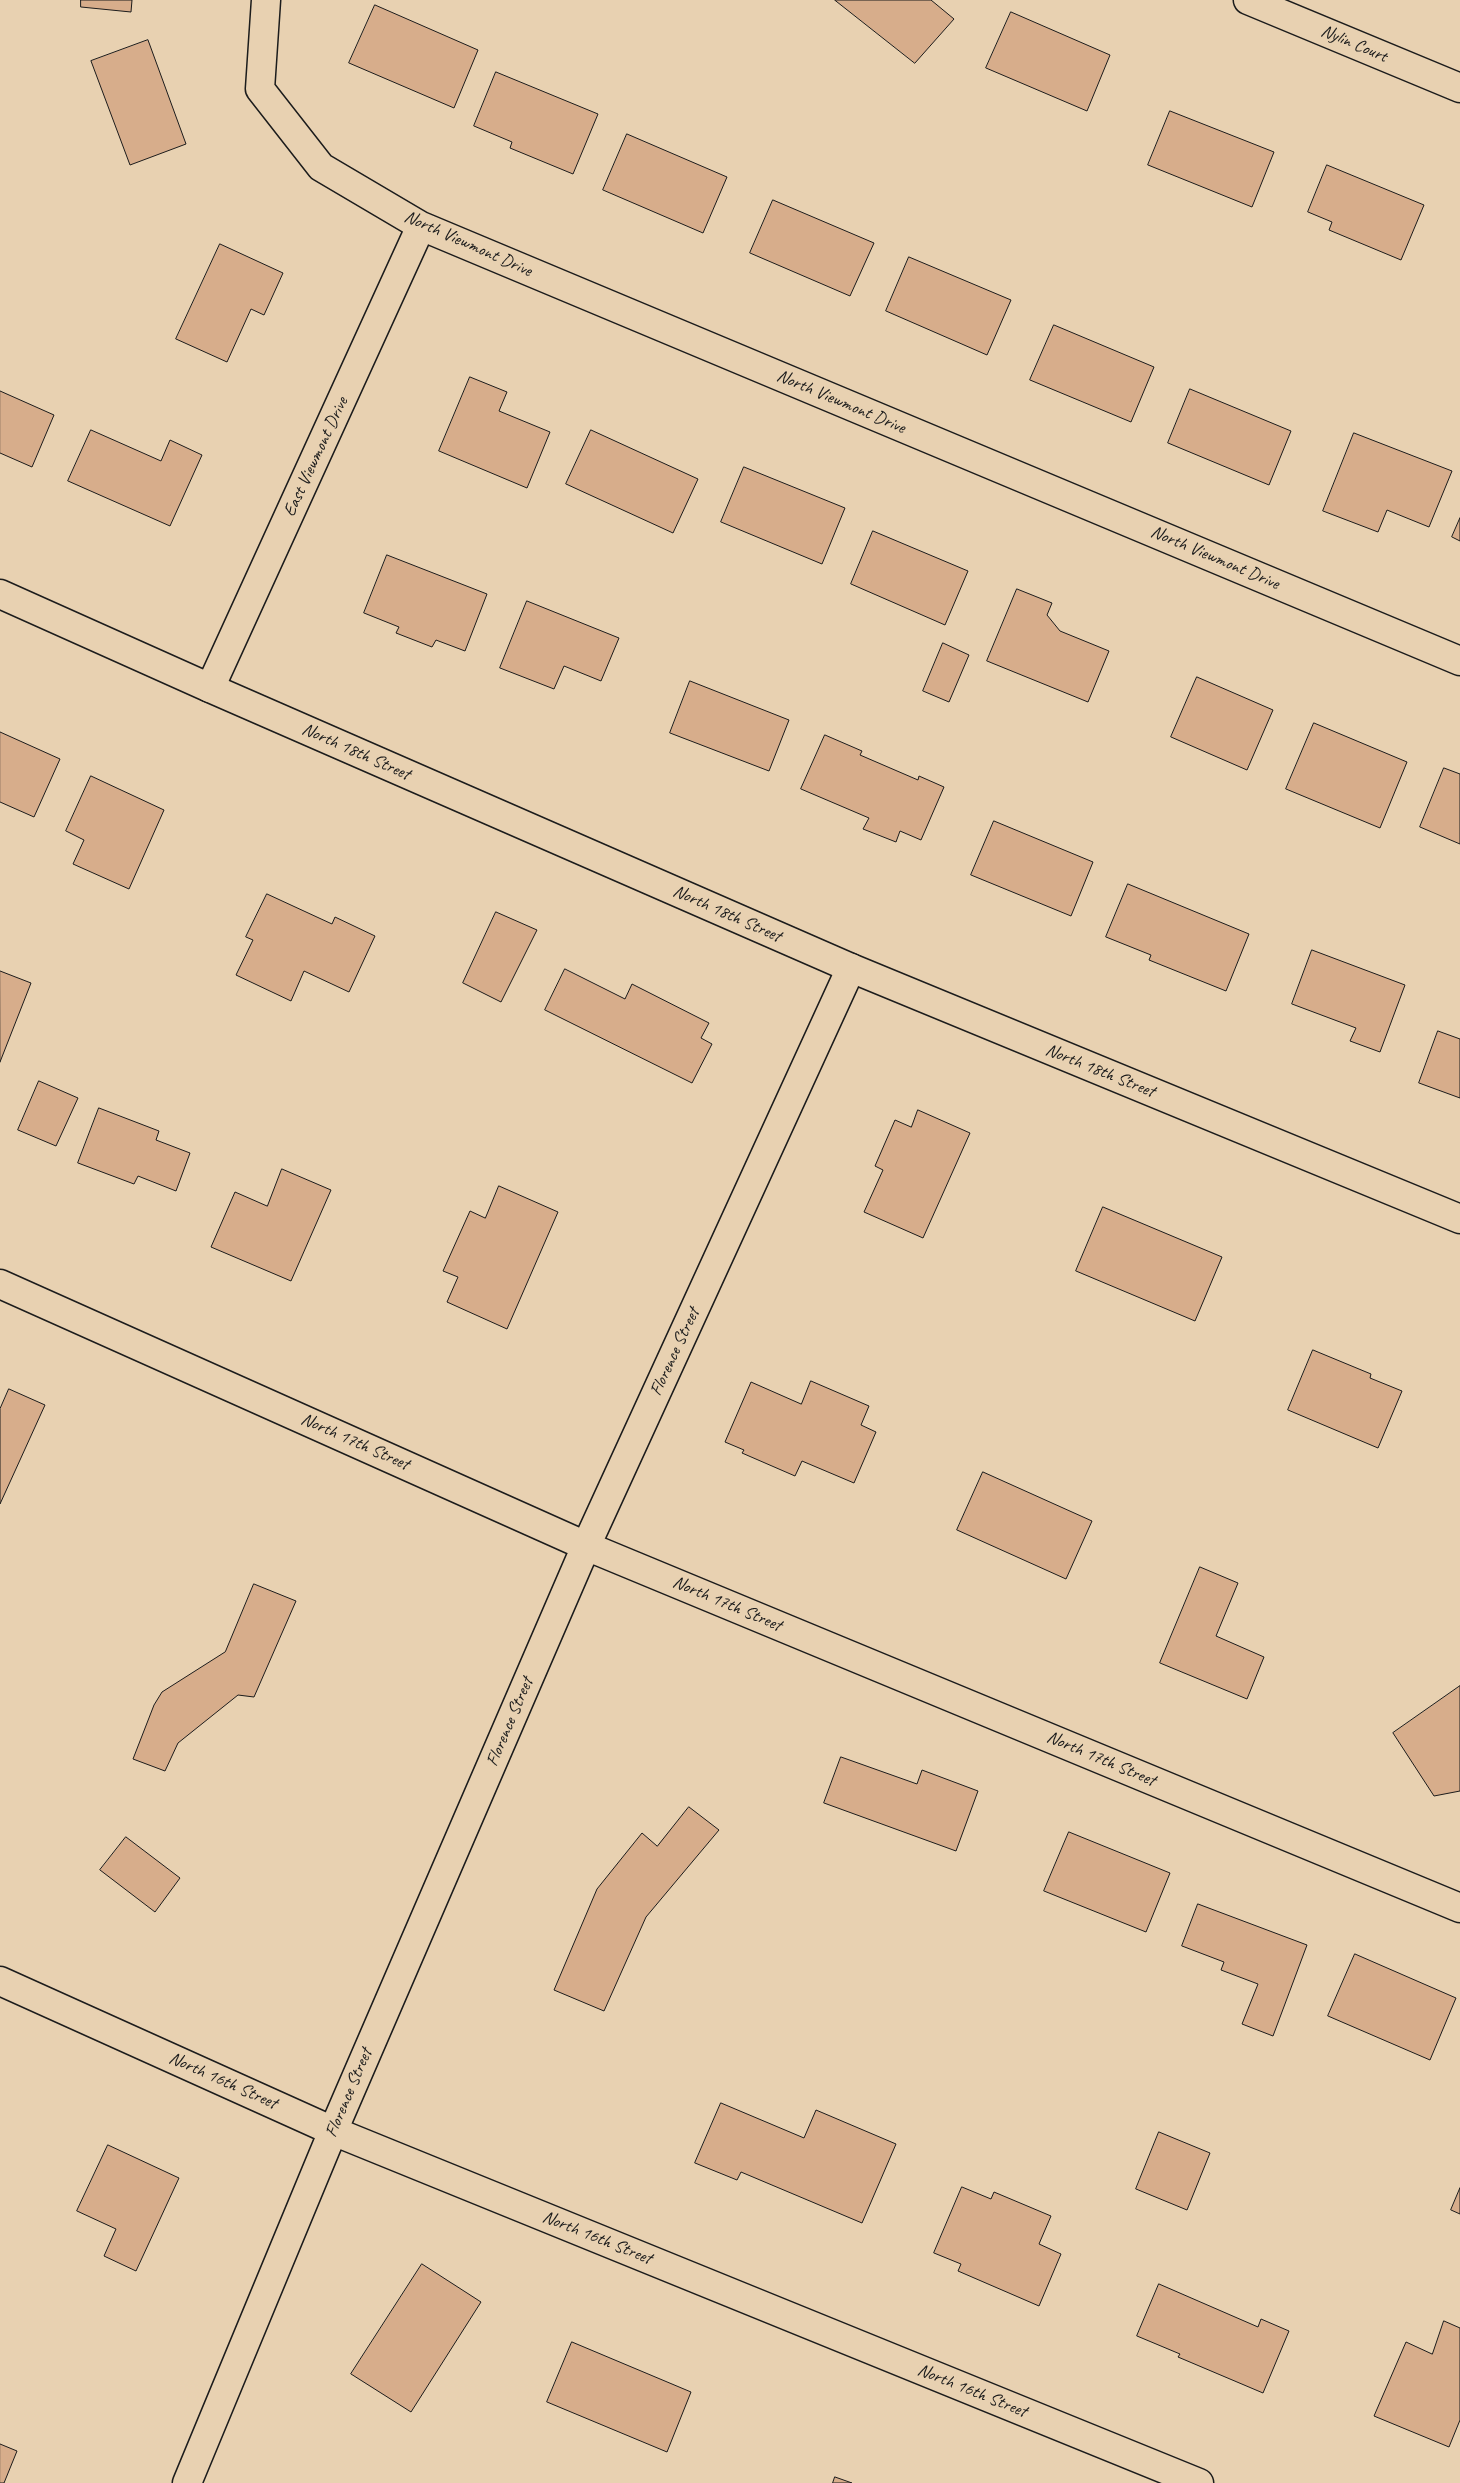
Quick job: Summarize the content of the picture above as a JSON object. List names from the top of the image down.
{
  "streets": {
    "street": [
      "Nylin Court",
      "North Viewmont Drive",
      "East Viewmont Drive",
      "North 18th Street",
      "Florence Street",
      "North 17th Street",
      "North 16th Street"
    ]
  },
  "crossings": [
    ["North Viewmont Drive", "East Viewmont Drive"],
    ["East Viewmont Drive", "North 18th Street"],
    ["North 18th Street", "Florence Street"],
    ["Florence Street", "North 17th Street"],
    ["Florence Street", "North 16th Street"]
  ]
}
